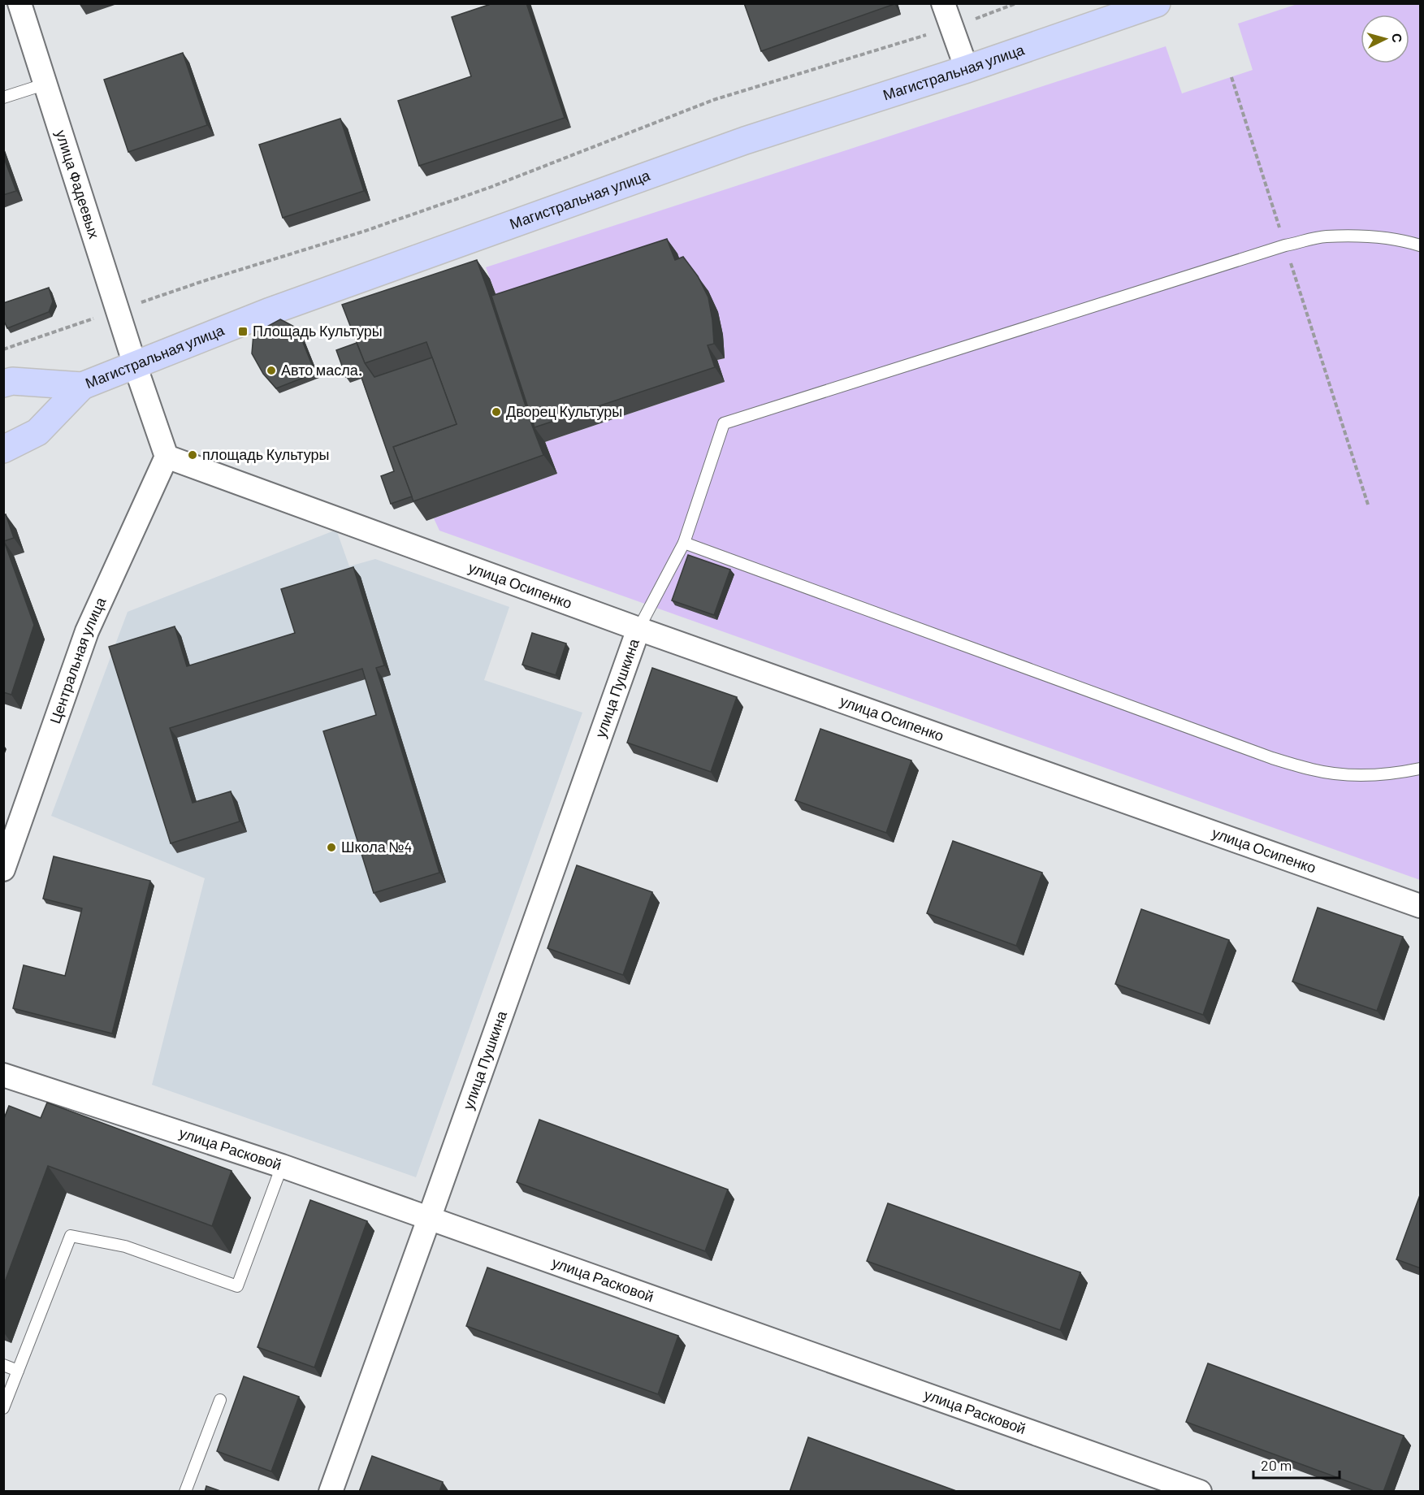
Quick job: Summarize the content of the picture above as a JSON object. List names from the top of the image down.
{
  "streets": {
    "main road": ["Магистральная улица"],
    "street": [
      "улица Фадеевых",
      "улица Осипенко",
      "Центральная улица",
      "улица Пушкина",
      "улица Расковой"
    ]
  },
  "crossings": [
    ["Магистральная улица", "улица Фадеевых"],
    ["улица Осипенко", "Центральная улица"],
    ["улица Осипенко", "улица Пушкина"],
    ["улица Пушкина", "улица Расковой"]
  ],
  "places": {
    "transit": ["Площадь Культуры"],
    "other": [
      "Авто масла.",
      "Дворец Культуры",
      "площадь Культуры",
      "Школа №4"
    ]
  },
  "scale_bar": "20 m",
  "north": "right"
}
